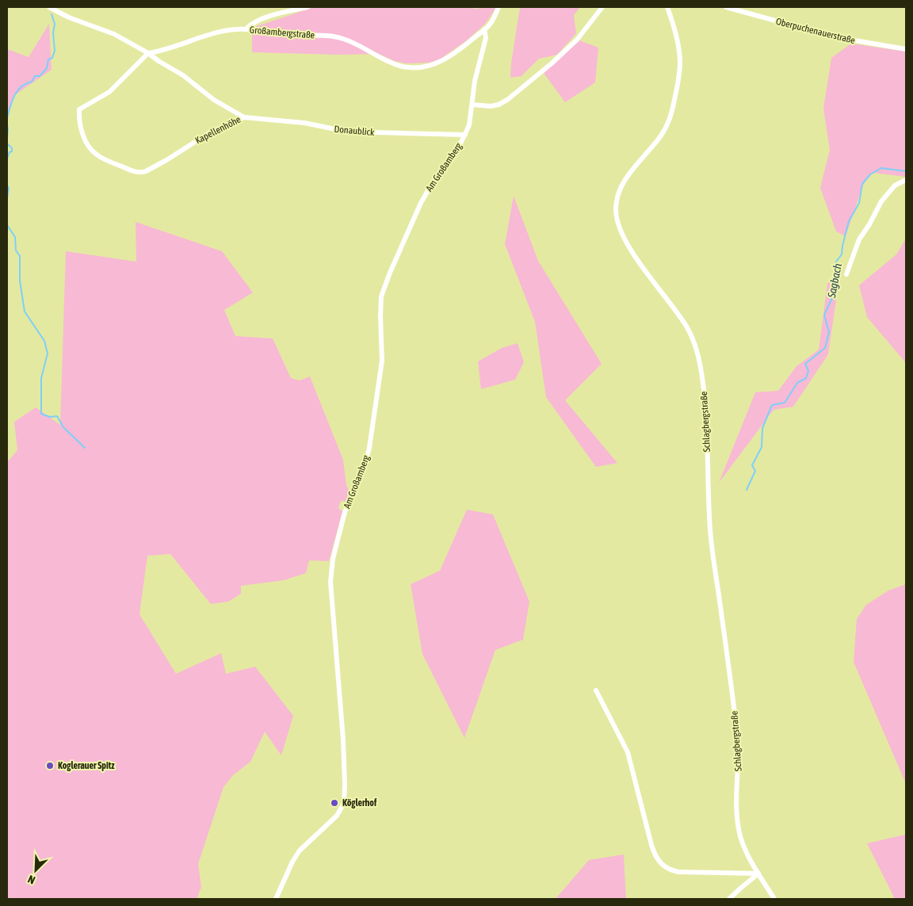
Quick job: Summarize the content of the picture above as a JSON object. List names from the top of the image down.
{
  "streets": {
    "street": [
      "Oberpuchenauerstraße",
      "Großambergstraße",
      "Kapellenhöhe",
      "Donaublick",
      "Am Großamberg",
      "Schlagbergstraße"
    ]
  },
  "crossings": [
    ["Großambergstraße", "Kapellenhöhe"],
    ["Großambergstraße", "Am Großamberg"],
    ["Kapellenhöhe", "Donaublick"],
    ["Donaublick", "Am Großamberg"]
  ],
  "water": ["Sagbach"],
  "places": ["Koglerauer Spitz", "Köglerhof"],
  "north": "bottom left"
}
